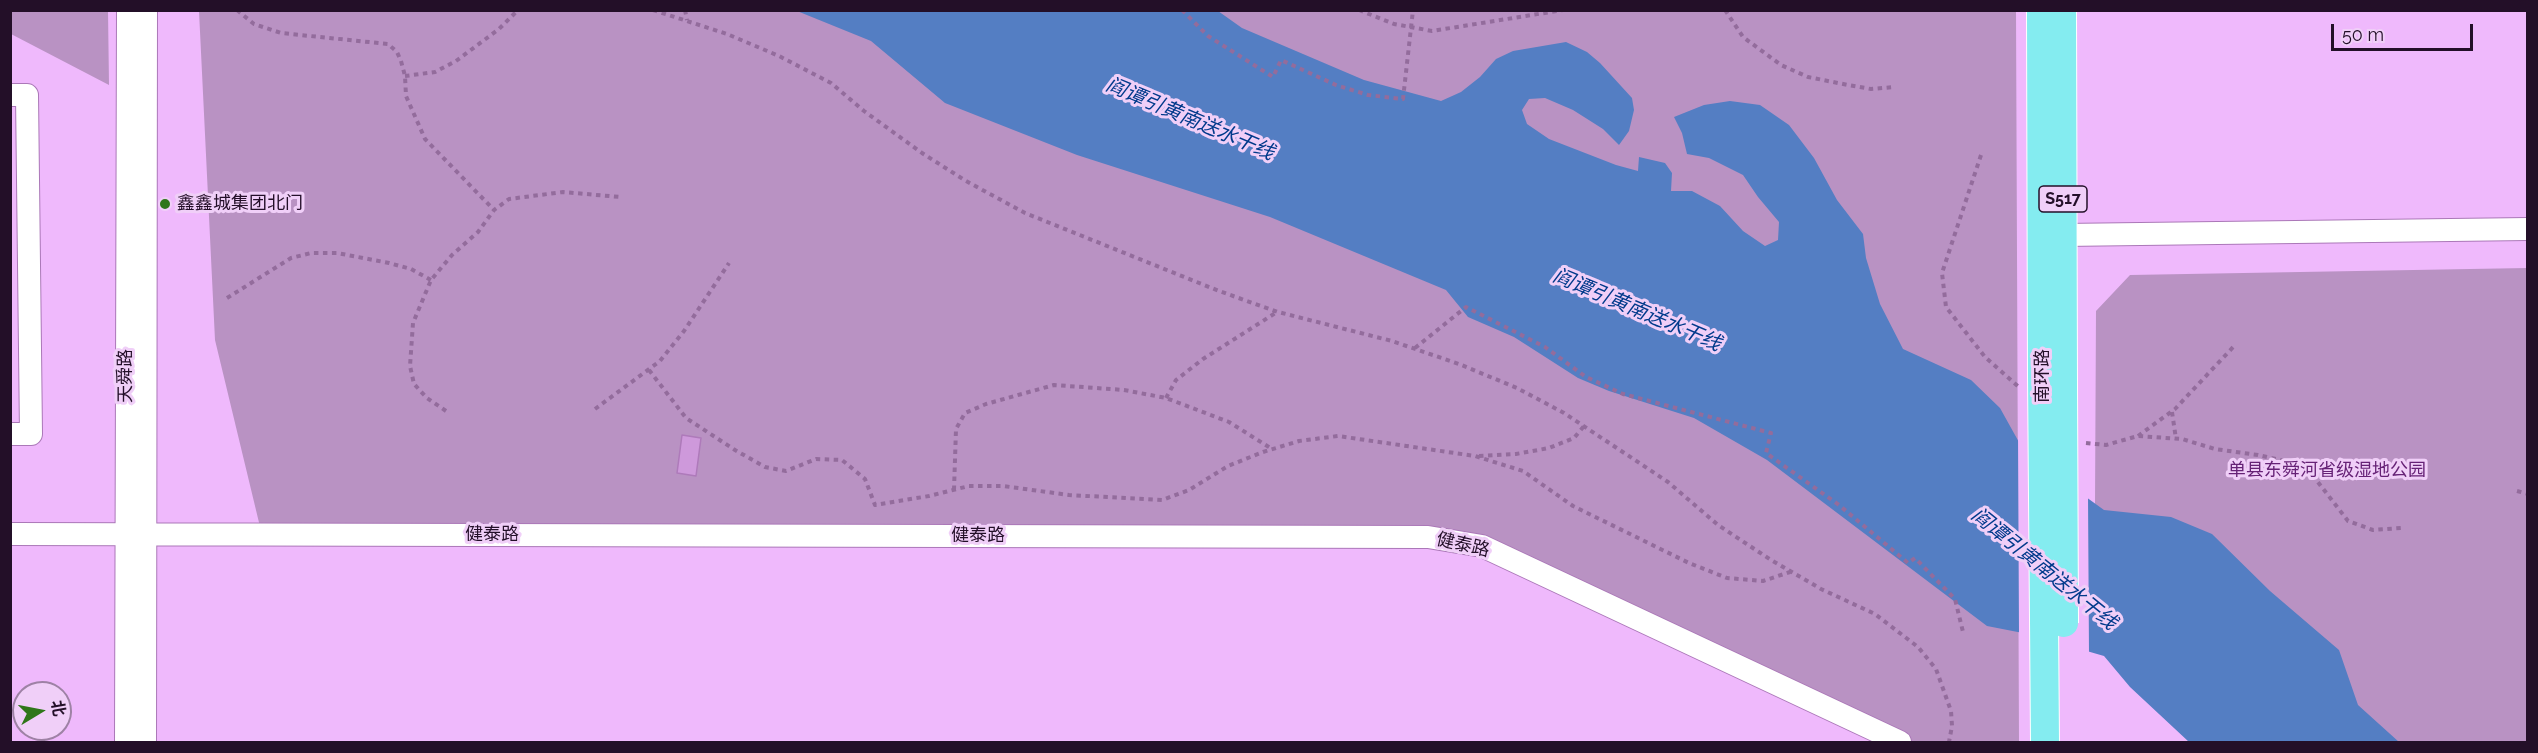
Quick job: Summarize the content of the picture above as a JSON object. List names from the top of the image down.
{
  "streets": {
    "main road": ["S517", "南环路"],
    "street": ["天舜路", "健泰路"]
  },
  "crossings": [
    ["天舜路", "健泰路"]
  ],
  "water": ["阎谭引黄南送水干线"],
  "parks": ["单县东舜河省级湿地公园"],
  "places": ["鑫鑫城集团北门"],
  "scale_bar": "50 m",
  "north": "right"
}
